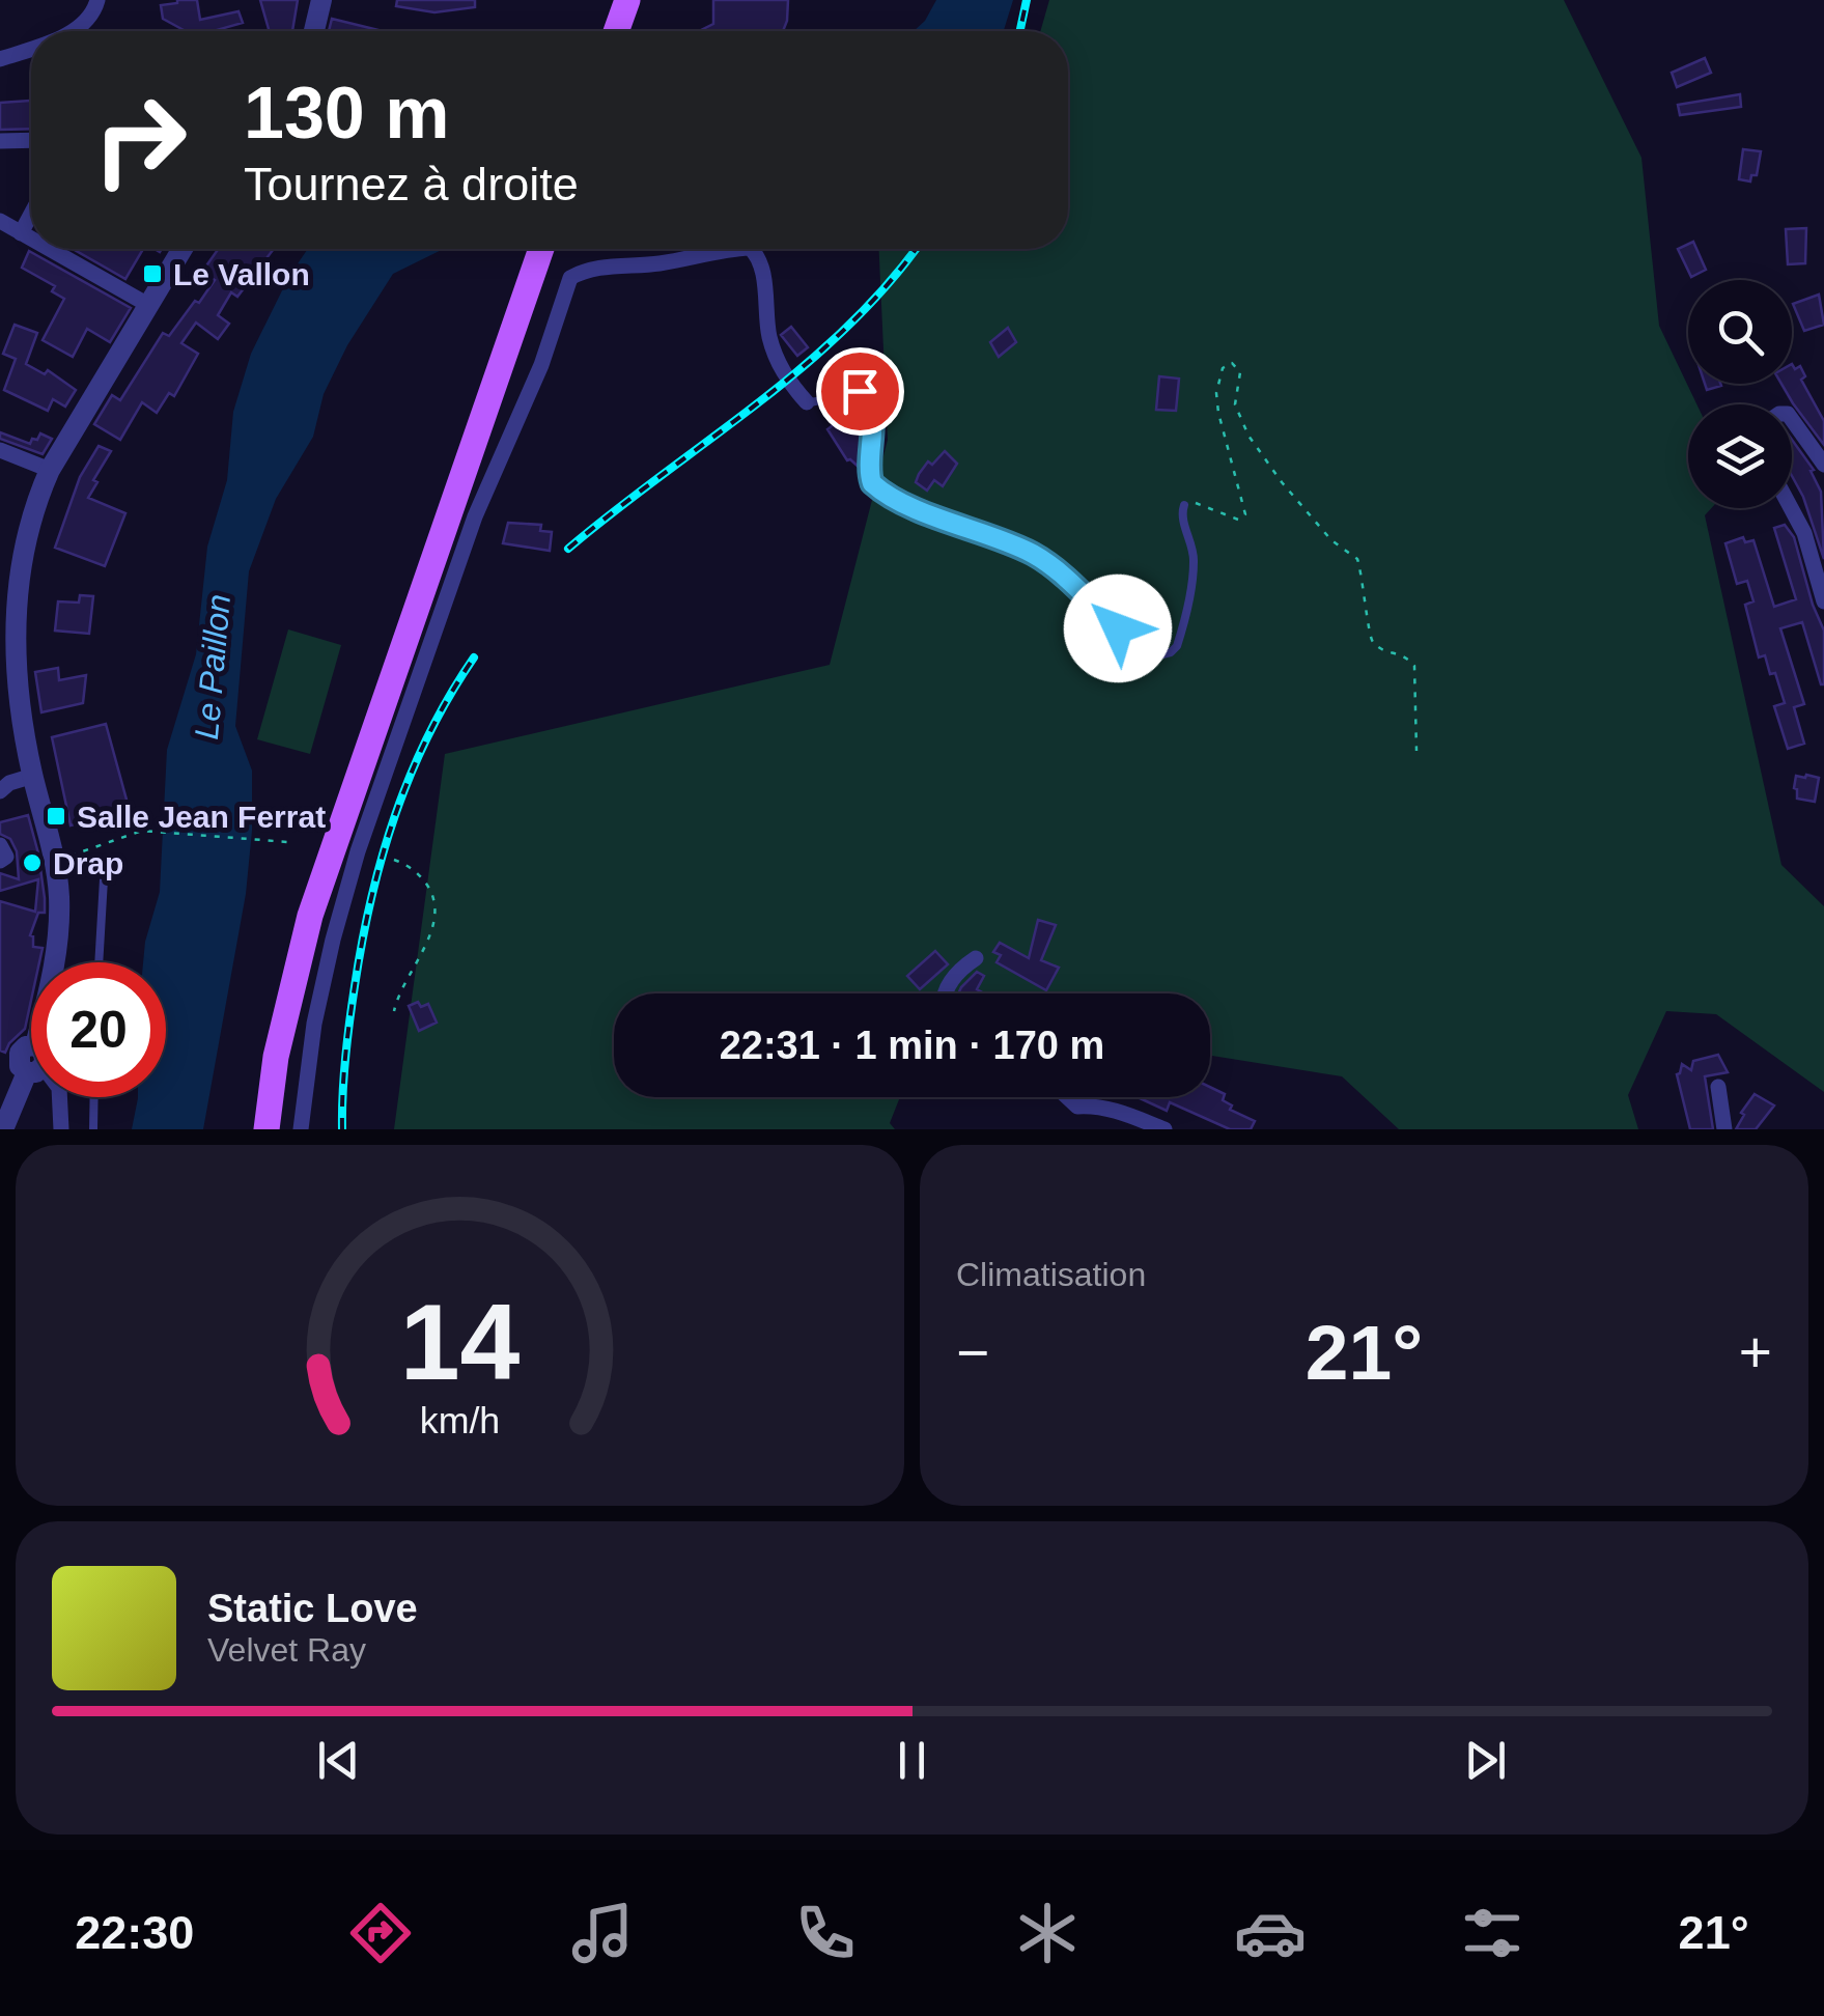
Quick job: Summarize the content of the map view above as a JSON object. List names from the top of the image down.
{
  "water": ["Le Paillon"],
  "places": {
    "transit": ["Le Vallon", "Salle Jean Ferrat"],
    "other": ["Drap"]
  },
  "page": {
    "turn": ["130 m", "Tournez à droite"],
    "limit": "20",
    "trip": "22:31 · 1 min · 170 m",
    "tile": "Climatisation",
    "heat": ["−", "21°", "+"],
    "song": ["Static Love", "Velvet Ray"],
    "tabs": ["22:30", "21°"],
    "gauge": ["14", "km/h"]
  }
}
